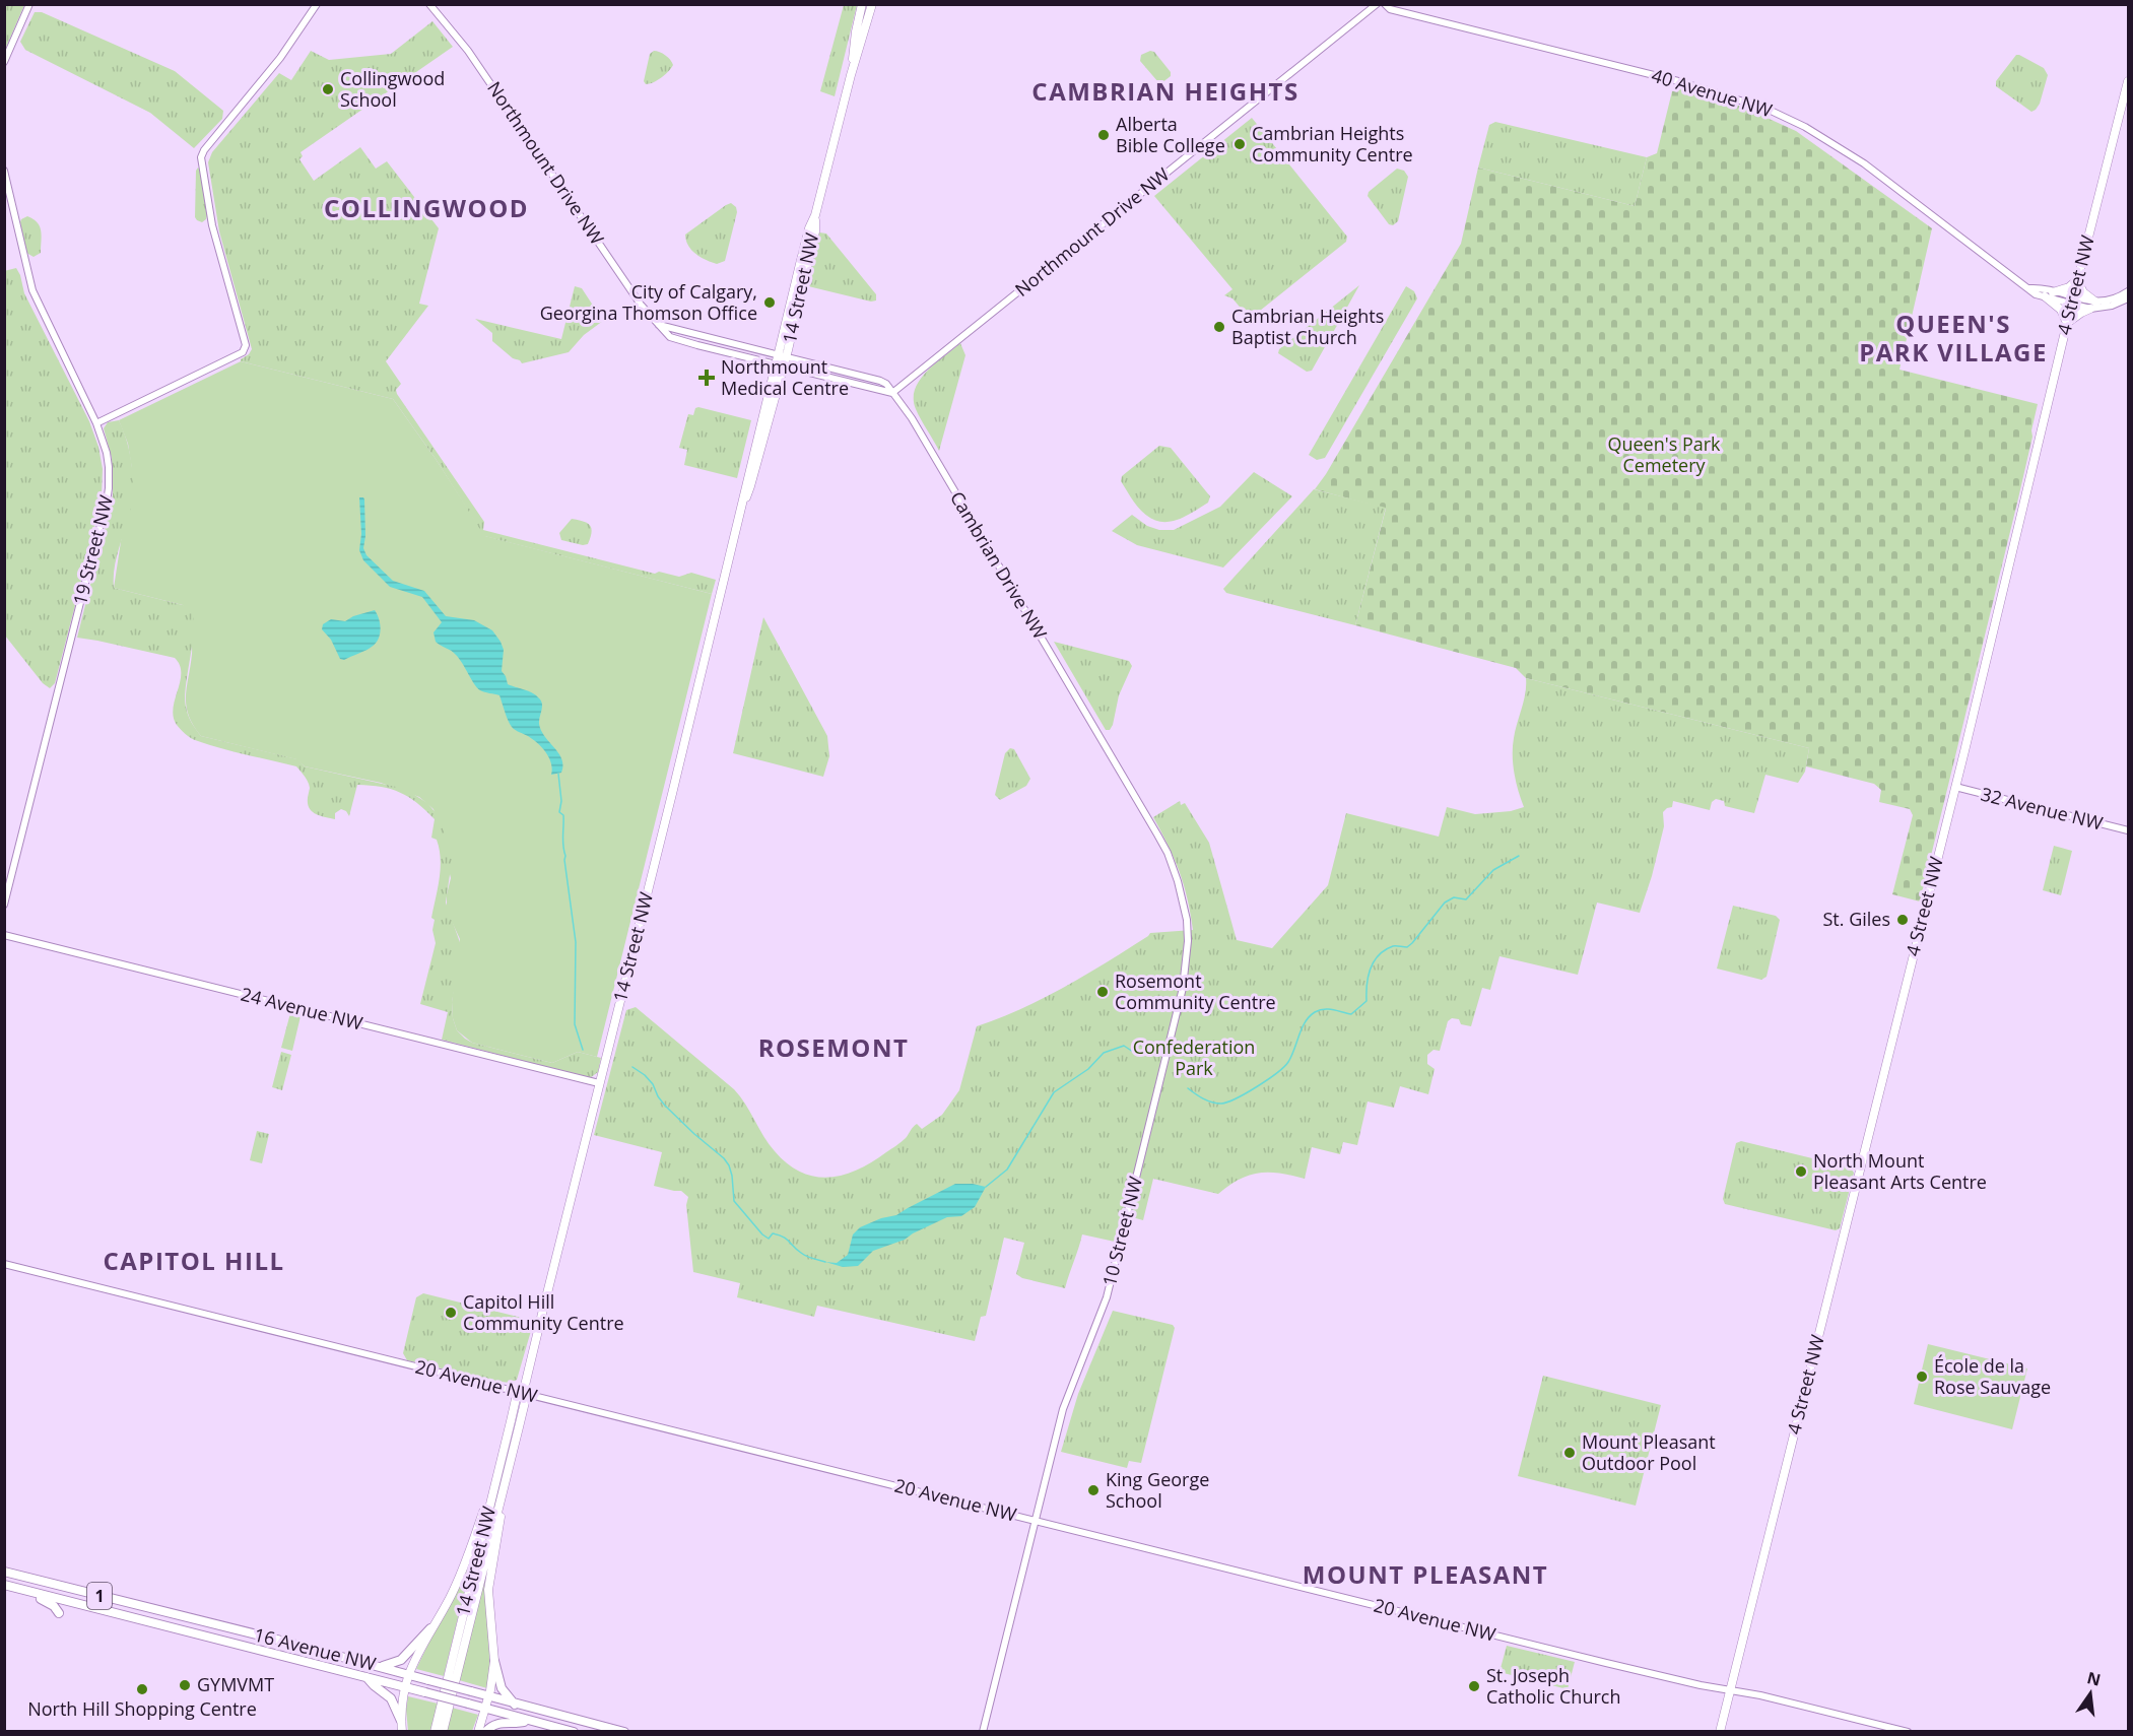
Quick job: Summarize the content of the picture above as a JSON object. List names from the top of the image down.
{
  "streets": {
    "highway": ["1", "16 Avenue NW"],
    "main road": ["4 Street NW", "14 Street NW"],
    "street": [
      "40 Avenue NW",
      "Northmount Drive NW",
      "19 Street NW",
      "Cambrian Drive NW",
      "32 Avenue NW",
      "24 Avenue NW",
      "10 Street NW",
      "20 Avenue NW"
    ]
  },
  "crossings": [
    ["40 Avenue NW", "4 Street NW"],
    ["Northmount Drive NW", "14 Street NW"],
    ["Northmount Drive NW", "Cambrian Drive NW"],
    ["4 Street NW", "32 Avenue NW"],
    ["4 Street NW", "20 Avenue NW"],
    ["14 Street NW", "24 Avenue NW"],
    ["14 Street NW", "20 Avenue NW"],
    ["Cambrian Drive NW", "10 Street NW"],
    ["10 Street NW", "20 Avenue NW"]
  ],
  "districts": [
    "CAMBRIAN HEIGHTS",
    "COLLINGWOOD",
    "QUEEN'S PARK VILLAGE",
    "ROSEMONT",
    "CAPITOL HILL",
    "MOUNT PLEASANT"
  ],
  "parks": ["Queen's Park Cemetery", "Confederation Park"],
  "places": {
    "other": [
      "Collingwood School",
      "Alberta Bible College",
      "Cambrian Heights Community Centre",
      "City of Calgary, Georgina Thomson Office",
      "Cambrian Heights Baptist Church",
      "St. Giles",
      "Rosemont Community Centre",
      "North Mount Pleasant Arts Centre",
      "Capitol Hill Community Centre",
      "École de la Rose Sauvage",
      "Mount Pleasant Outdoor Pool",
      "King George School",
      "GYMVMT",
      "St. Joseph Catholic Church",
      "North Hill Shopping Centre"
    ],
    "health": ["Northmount Medical Centre"]
  },
  "north": "top"
}
